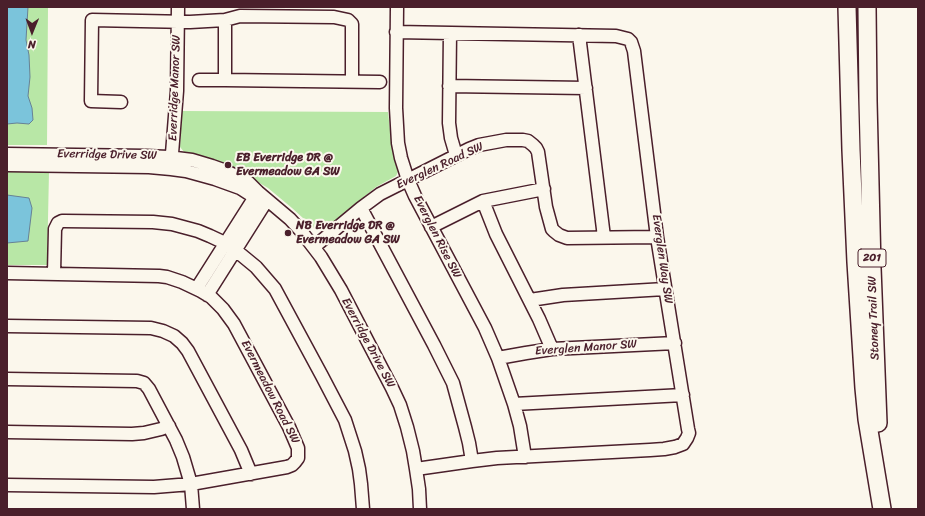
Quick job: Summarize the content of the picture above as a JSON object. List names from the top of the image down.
{
  "streets": {
    "highway": ["201", "Stoney Trail SW"],
    "street": [
      "Everridge Manor SW",
      "Everridge Drive SW",
      "Everglen Road SW",
      "Everglen Rise SW",
      "Everglen Way SW",
      "Everglen Manor SW",
      "Evermeadow Road SW"
    ]
  },
  "crossings": [
    ["Everridge Manor SW", "Everridge Drive SW"],
    ["Everridge Drive SW", "Everglen Road SW"],
    ["Everridge Drive SW", "Everglen Way SW"],
    ["Everglen Road SW", "Everglen Rise SW"],
    ["Everglen Road SW", "Everglen Way SW"],
    ["Everglen Rise SW", "Everglen Way SW"],
    ["Everglen Rise SW", "Everglen Manor SW"],
    ["Everglen Way SW", "Everglen Manor SW"]
  ],
  "places": ["EB Everridge DR @ Evermeadow GA SW", "NB Everridge DR @ Evermeadow GA SW"],
  "north": "bottom"
}
